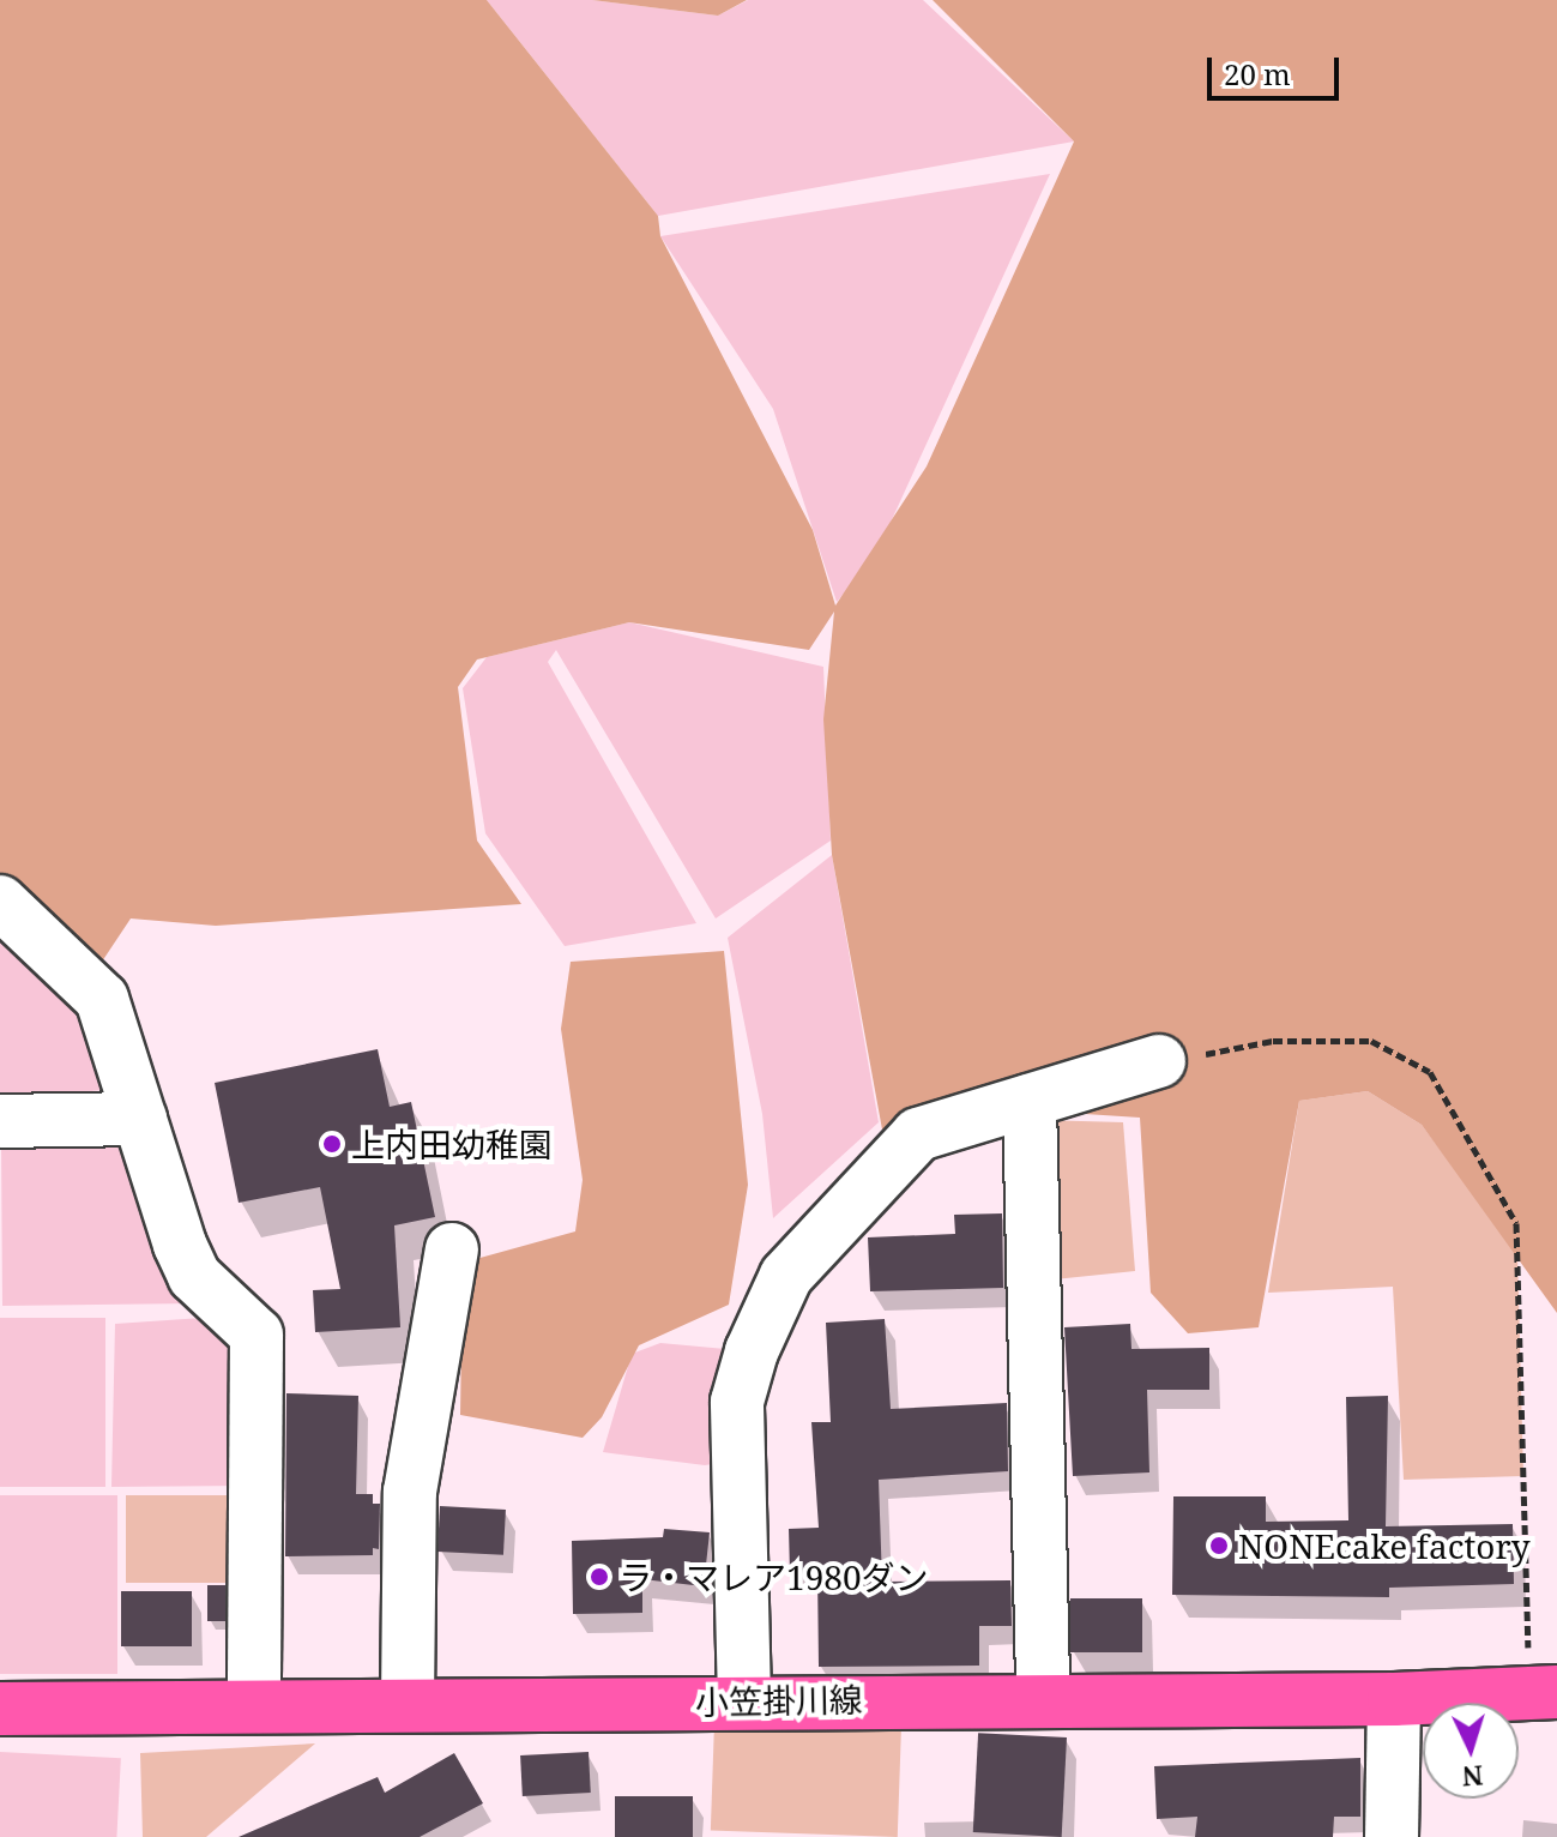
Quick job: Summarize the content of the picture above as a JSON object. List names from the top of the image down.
{
  "streets": {
    "main road": ["小笠掛川線"]
  },
  "places": ["上内田幼稚園", "NONEcake factory", "ラ・マレア1980ダン"],
  "scale_bar": "20 m",
  "north": "bottom"
}
